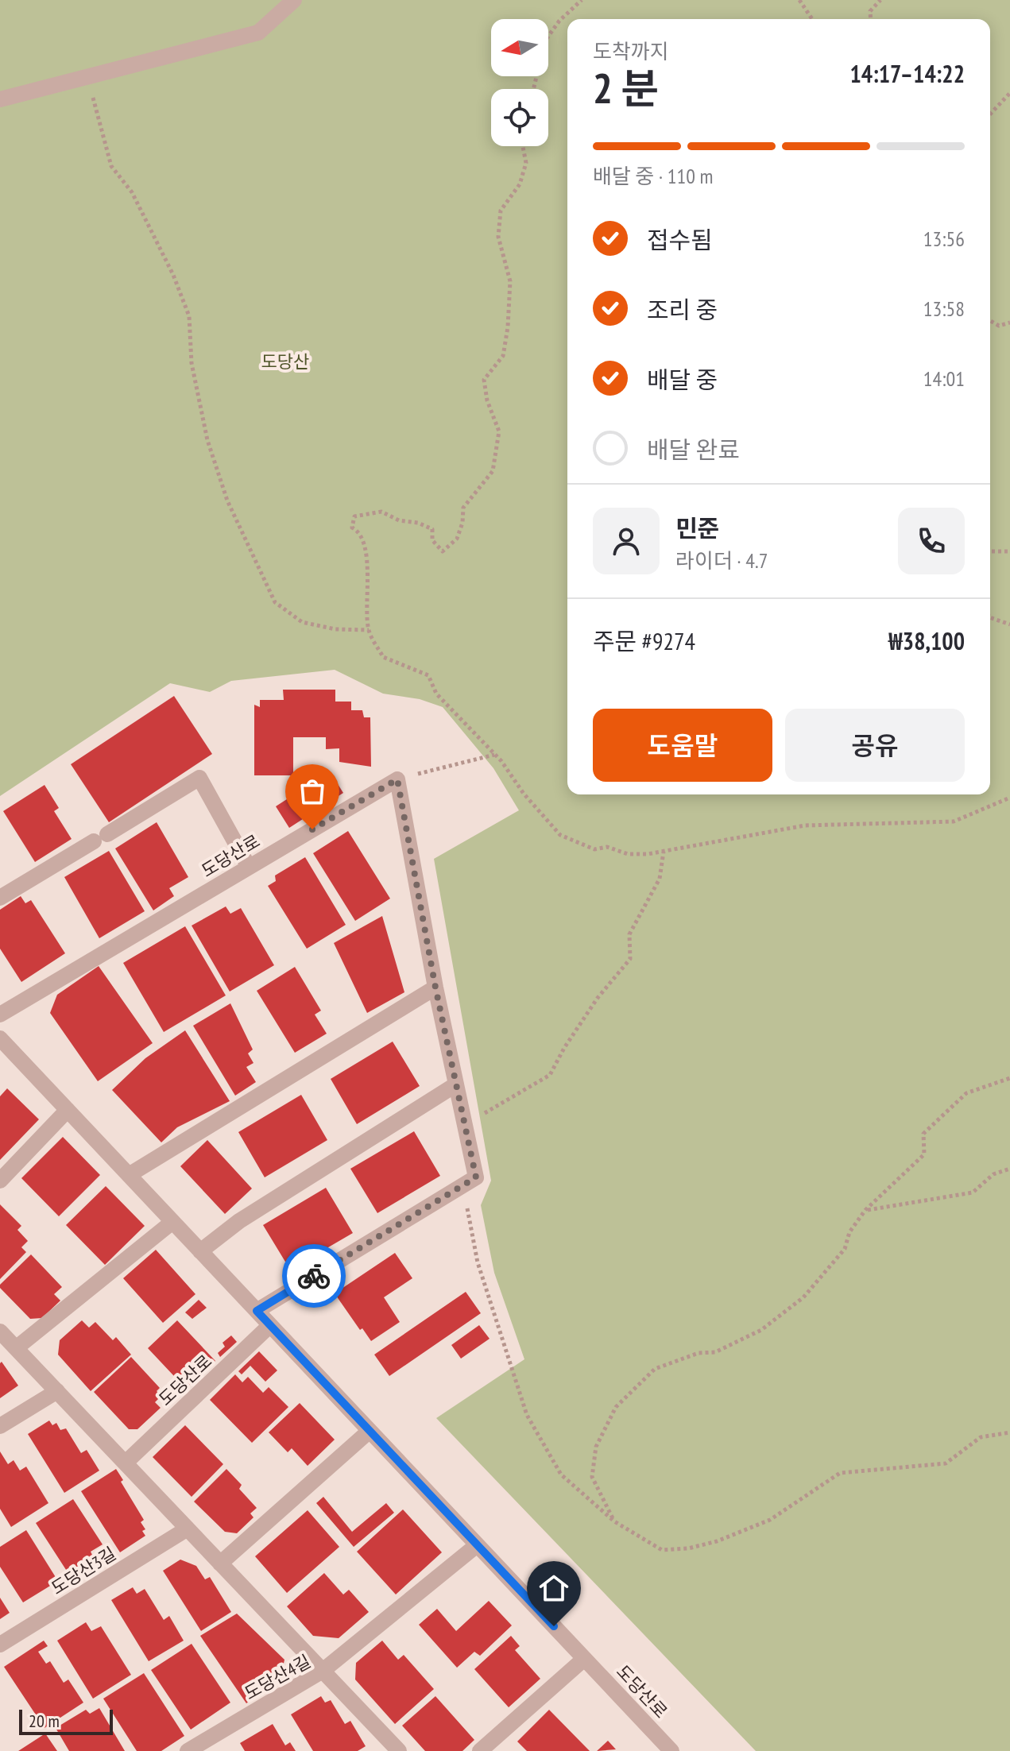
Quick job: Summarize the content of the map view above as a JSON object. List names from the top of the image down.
{
  "streets": {
    "street": ["도당산로", "도당산3길", "도당산4길"]
  },
  "parks": ["도당산"],
  "scale_bar": "20 m",
  "north": "left",
  "page": {
    "heading": ["2 분", "도착까지", "14:17–14:22"],
    "panel": [
      "민준",
      "라이더 · 4.7",
      "주문 #9274",
      "₩38,100"
    ],
    "bar": "배달 중 · 110 m",
    "list": [
      ["접수됨", "13:56"],
      ["조리 중", "13:58"],
      ["배달 중", "14:01"],
      "배달 완료"
    ],
    "buttons": ["도움말", "공유"],
    "scale": "20 m"
  }
}
